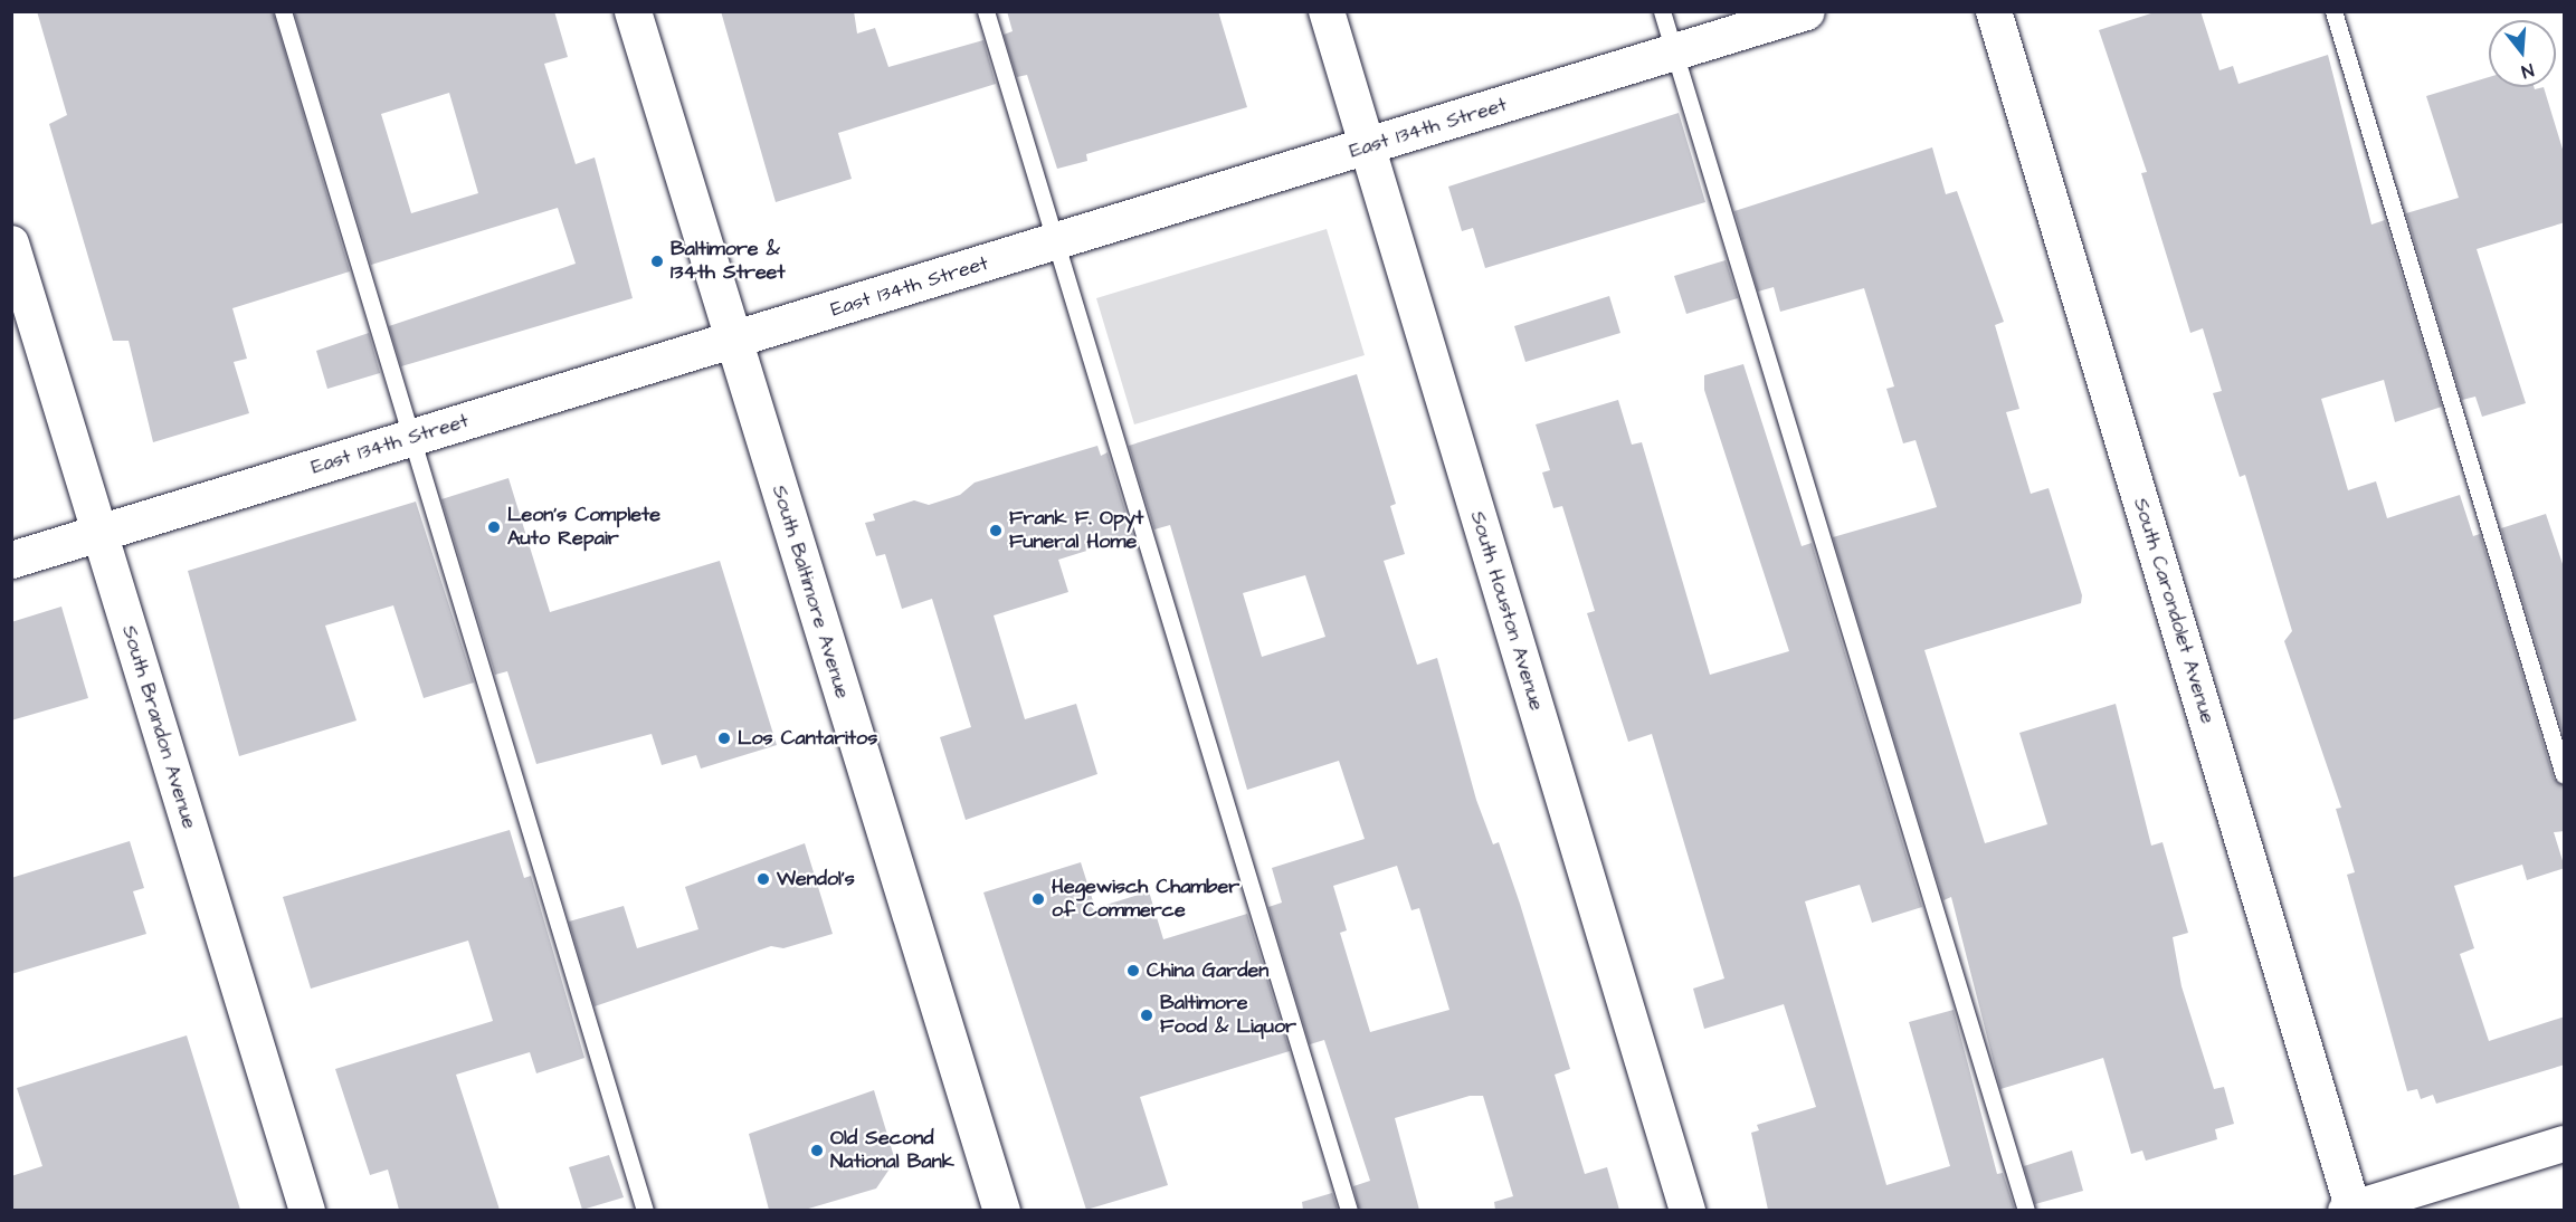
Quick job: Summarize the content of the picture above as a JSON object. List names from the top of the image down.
{
  "streets": {
    "street": [
      "East 134th Street",
      "South Baltimore Avenue",
      "South Houston Avenue",
      "South Carondolet Avenue",
      "South Brandon Avenue"
    ]
  },
  "crossings": [
    ["East 134th Street", "South Baltimore Avenue"],
    ["East 134th Street", "South Houston Avenue"],
    ["East 134th Street", "South Brandon Avenue"]
  ],
  "places": [
    "Baltimore & 134th Street",
    "Leon's Complete Auto Repair",
    "Frank F. Opyt Funeral Home",
    "Los Cantaritos",
    "Wendol's",
    "Hegewisch Chamber of Commerce",
    "China Garden",
    "Baltimore Food & Liquor",
    "Old Second National Bank"
  ],
  "north": "bottom"
}
